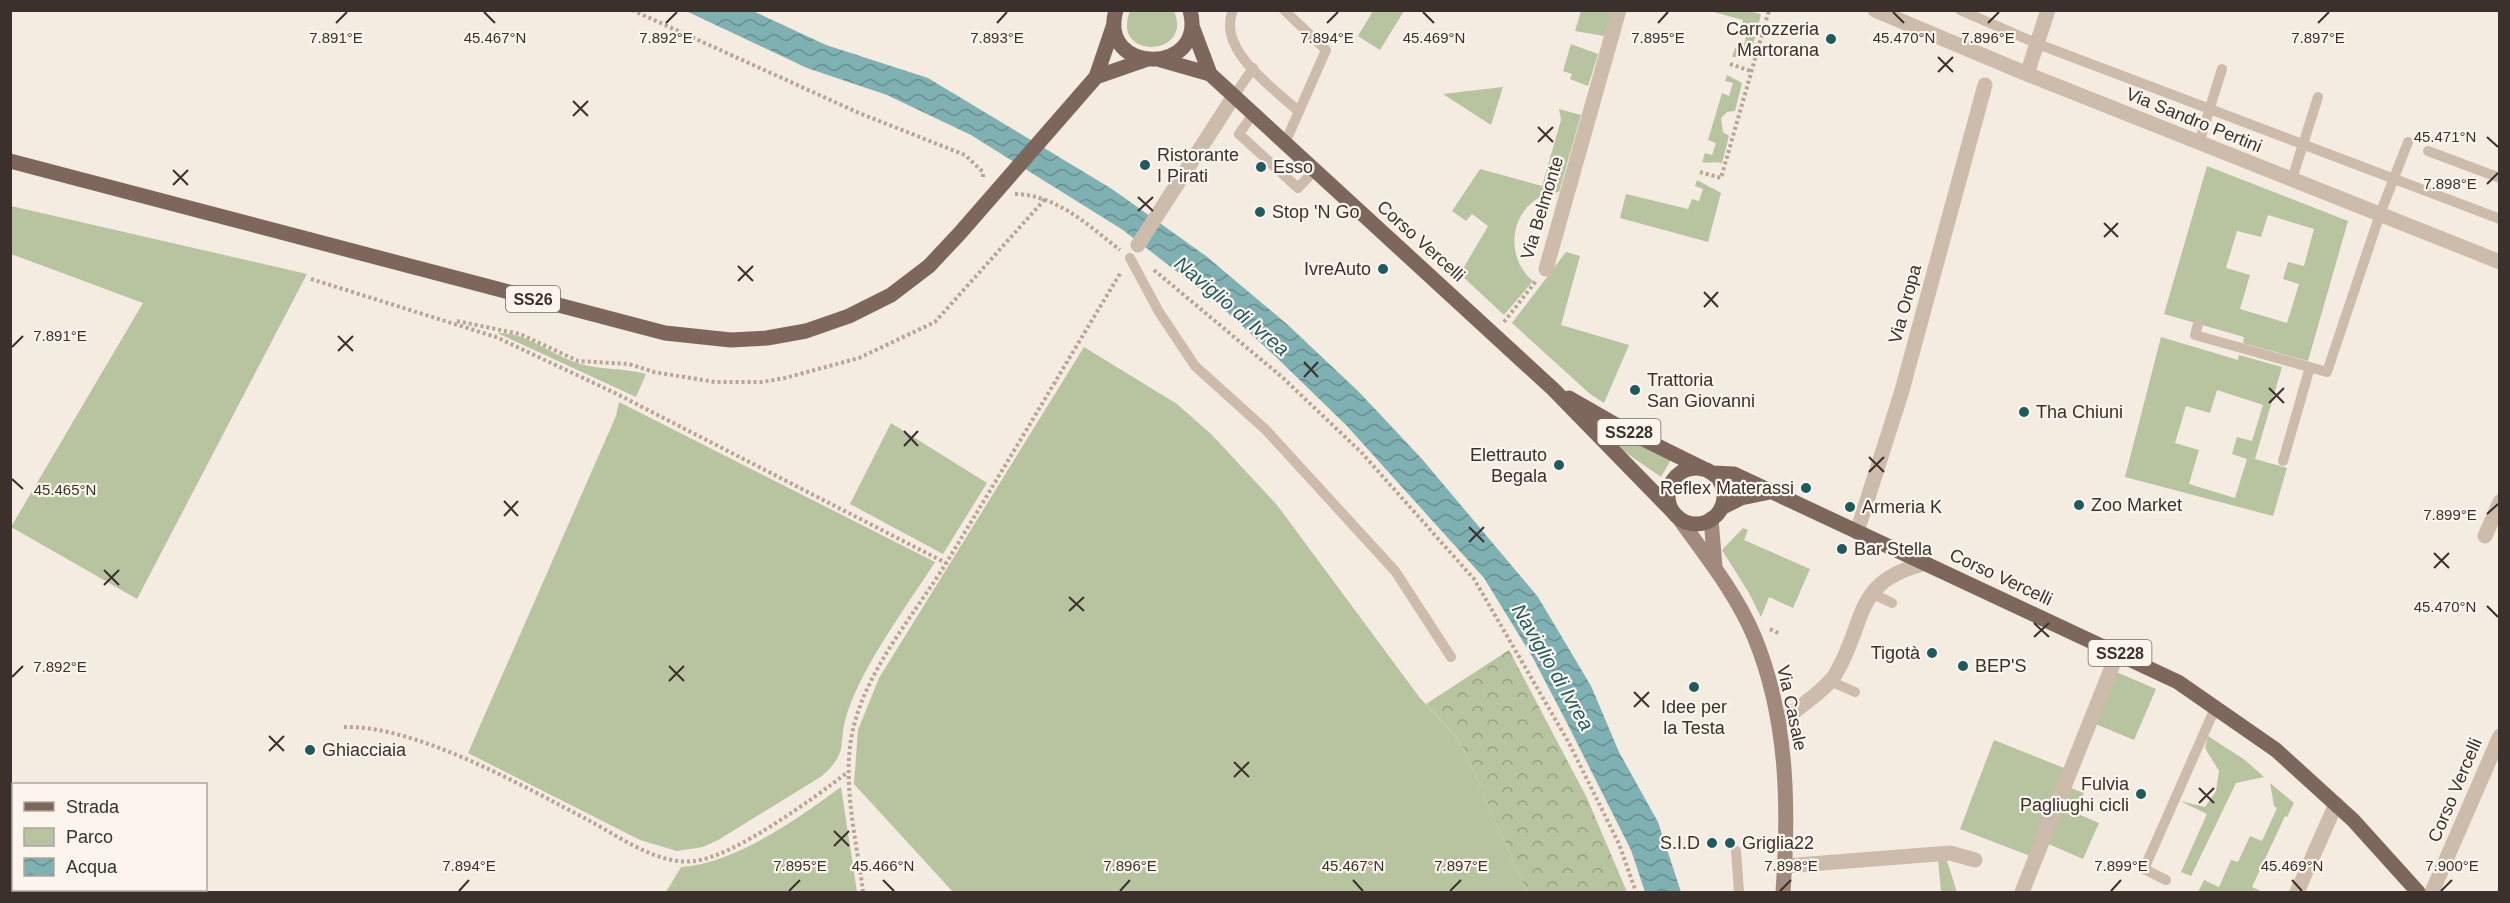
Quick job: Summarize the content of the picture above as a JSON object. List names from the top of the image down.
{
  "streets": {
    "main road": [
      "Corso Vercelli",
      "SS26",
      "SS228",
      "Via Casale"
    ],
    "street": ["Via Sandro Pertini", "Via Belmonte", "Via Oropa"]
  },
  "crossings": [
    ["Via Belmonte", "Corso Vercelli"],
    ["Corso Vercelli", "SS26"],
    ["Corso Vercelli", "Via Oropa"],
    ["Corso Vercelli", "Via Casale"]
  ],
  "water": ["Naviglio di Ivrea"],
  "places": [
    "Carrozzeria Martorana",
    "Ristorante I Pirati",
    "Esso",
    "Stop 'N Go",
    "IvreAuto",
    "Trattoria San Giovanni",
    "Tha Chiuni",
    "Elettrauto Begala",
    "Reflex Materassi",
    "Zoo Market",
    "Armeria K",
    "Bar Stella",
    "Tigotà",
    "BEP'S",
    "Idee per la Testa",
    "Ghiacciaia",
    "Fulvia Pagliughi cicli",
    "S.I.D",
    "Griglia22"
  ],
  "legend": ["Strada", "Parco", "Acqua"],
  "coordinates": [
    "7.891°E",
    "45.467°N",
    "7.892°E",
    "7.893°E",
    "7.894°E",
    "45.469°N",
    "7.895°E",
    "45.470°N",
    "7.896°E",
    "7.897°E",
    "45.471°N",
    "7.898°E",
    "45.465°N",
    "7.899°E",
    "7.900°E",
    "45.466°N"
  ]
}
